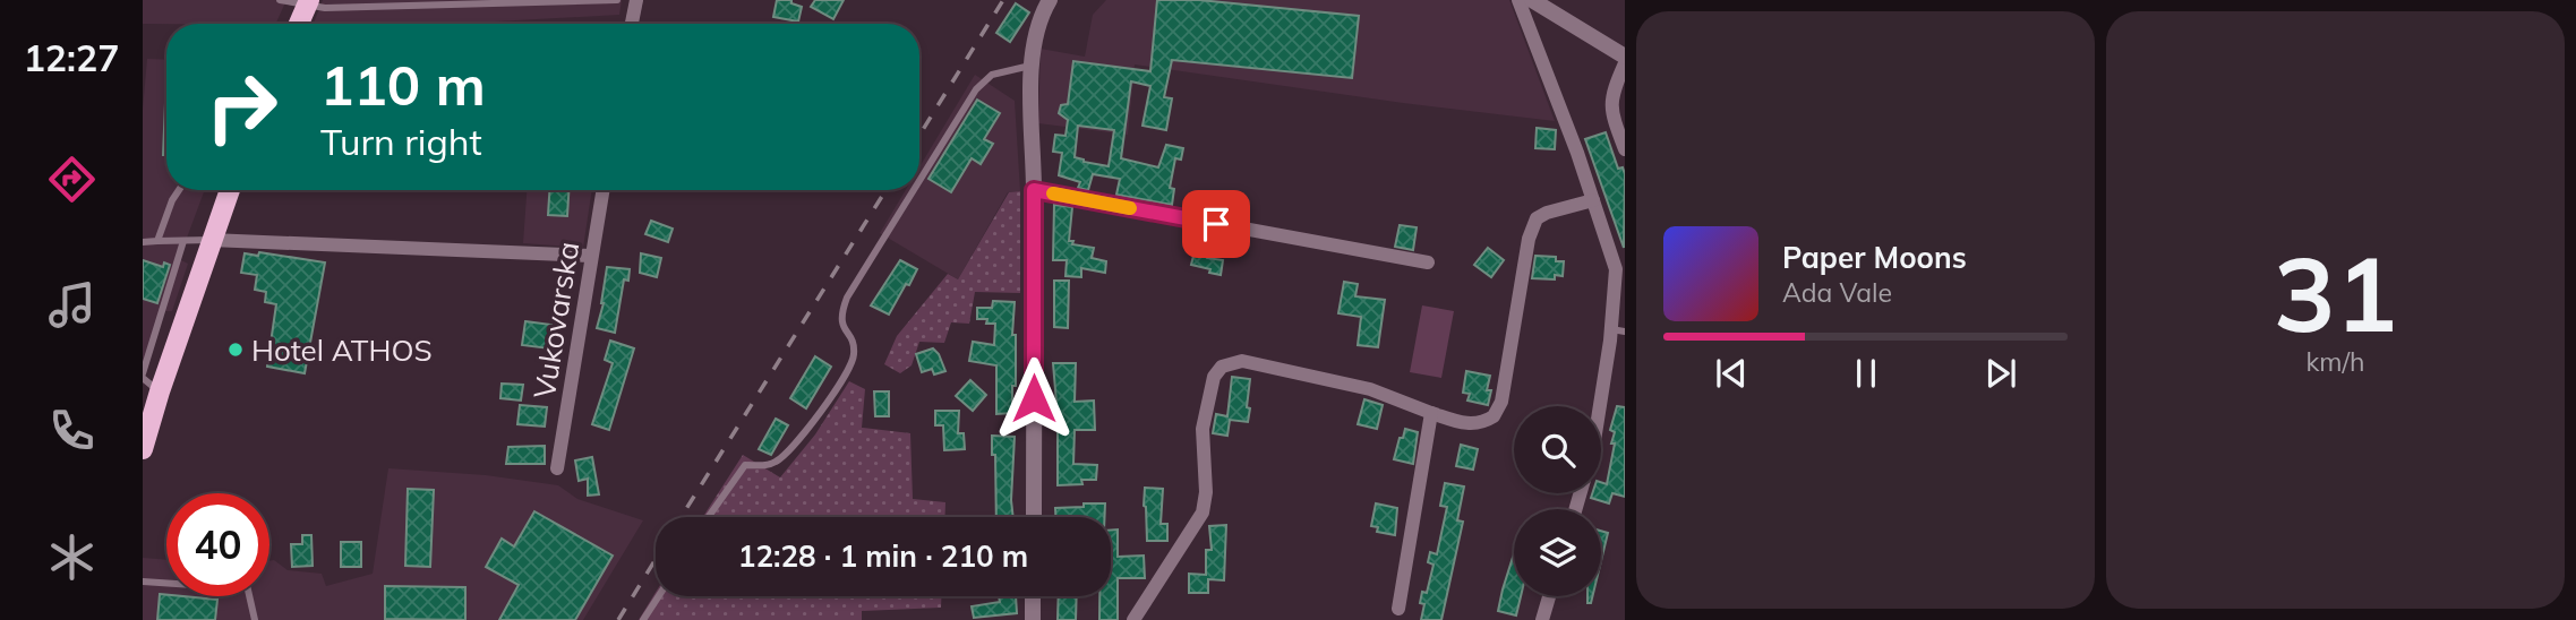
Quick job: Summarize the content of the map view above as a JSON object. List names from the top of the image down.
{
  "streets": {
    "street": ["Vukovarska"]
  },
  "places": ["Hotel ATHOS"],
  "page": {
    "tabs": "12:27",
    "tile": ["31", "km/h"],
    "turn": ["110 m", "Turn right"],
    "song": ["Paper Moons", "Ada Vale"],
    "limit": "40",
    "trip": "12:28 · 1 min · 210 m"
  }
}
